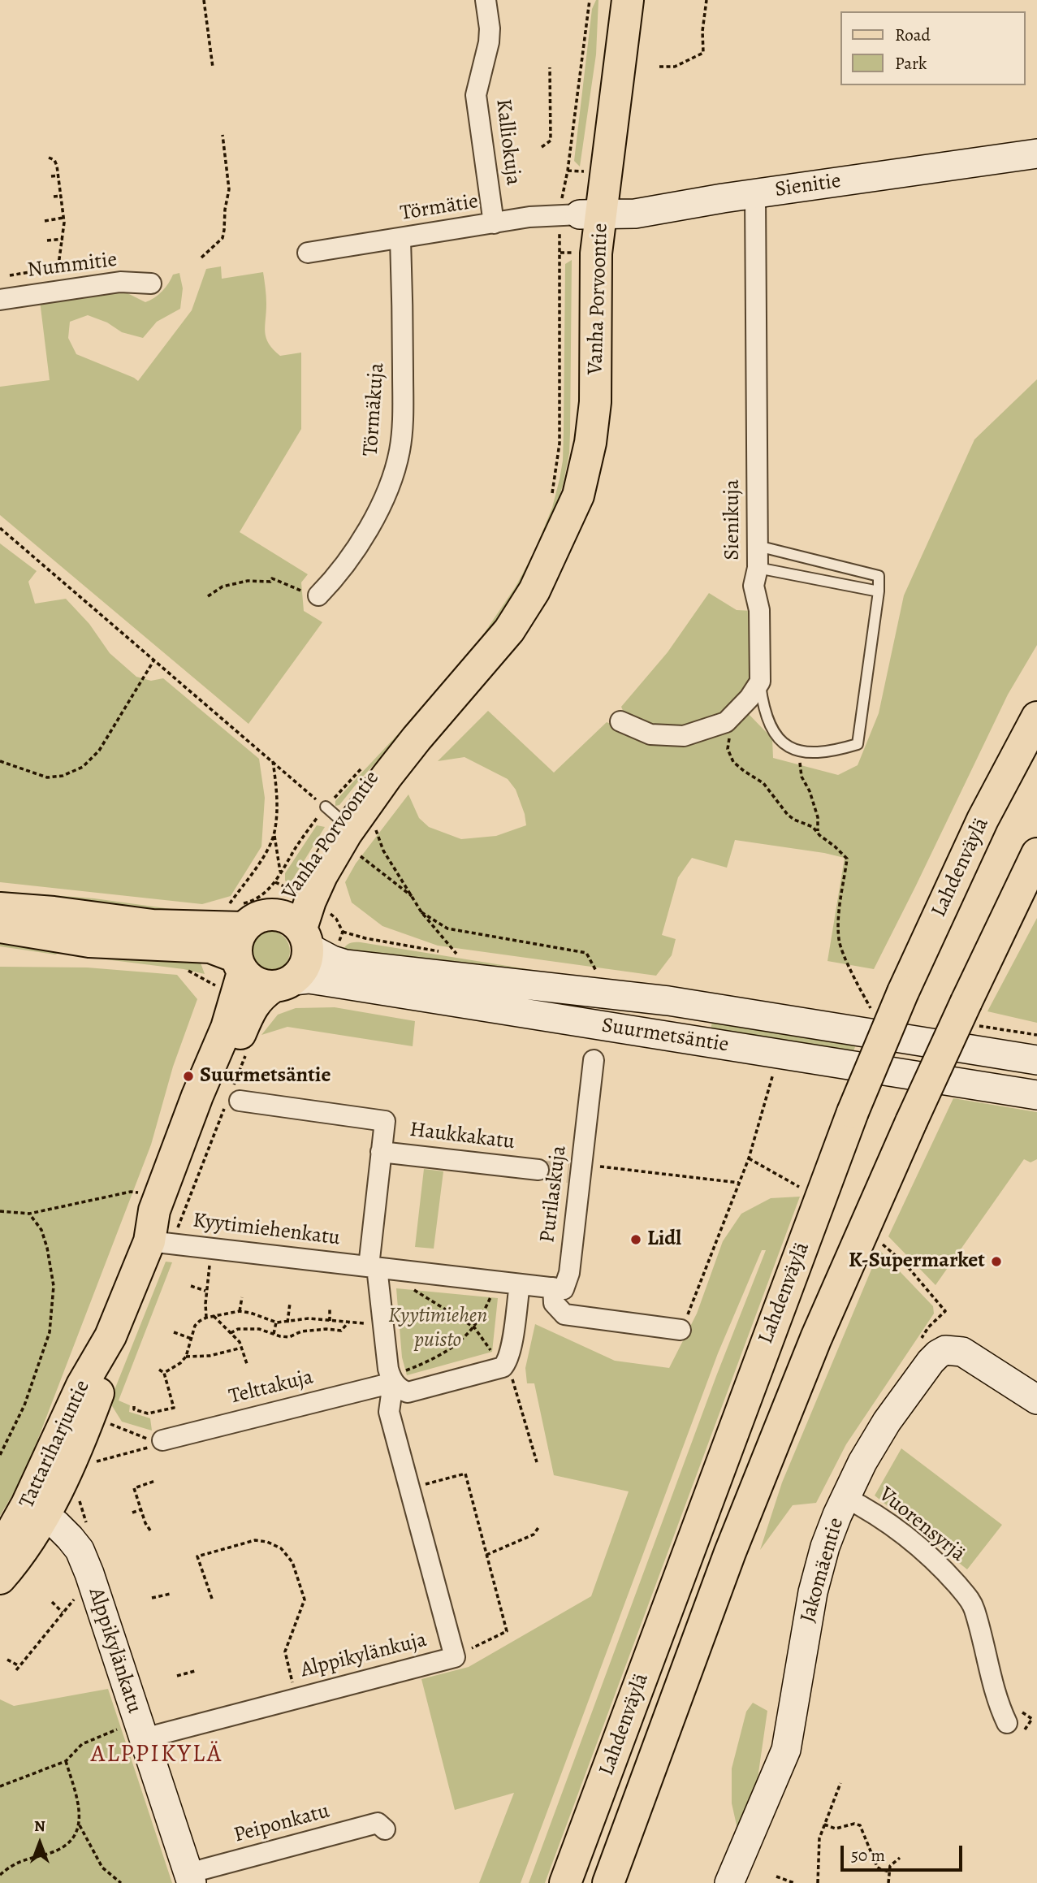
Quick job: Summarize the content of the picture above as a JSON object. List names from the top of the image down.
{
  "streets": {
    "main road": ["Vanha Porvoontie", "Lahdenväylä", "Tattariharjuntie"],
    "street": [
      "Kalliokuja",
      "Sienitie",
      "Törmätie",
      "Nummitie",
      "Törmäkuja",
      "Sienikuja",
      "Suurmetsäntie",
      "Haukkakatu",
      "Purilaskuja",
      "Kyytimiehenkatu",
      "Telttakuja",
      "Vuorensyrjä",
      "Jakomäentie",
      "Alppikylänkatu",
      "Alppikylänkuja",
      "Peiponkatu"
    ]
  },
  "crossings": [
    ["Kalliokuja", "Törmätie"],
    ["Sienitie", "Törmätie"],
    ["Sienitie", "Vanha Porvoontie"],
    ["Sienitie", "Sienikuja"],
    ["Törmätie", "Vanha Porvoontie"],
    ["Törmätie", "Törmäkuja"],
    ["Vanha Porvoontie", "Suurmetsäntie"],
    ["Vanha Porvoontie", "Tattariharjuntie"],
    ["Suurmetsäntie", "Tattariharjuntie"],
    ["Kyytimiehenkatu", "Tattariharjuntie"],
    ["Telttakuja", "Alppikylänkuja"],
    ["Tattariharjuntie", "Alppikylänkatu"],
    ["Vuorensyrjä", "Jakomäentie"],
    ["Alppikylänkatu", "Alppikylänkuja"],
    ["Alppikylänkatu", "Peiponkatu"]
  ],
  "districts": ["ALPPIKYLÄ"],
  "parks": ["Kyytimiehen puisto"],
  "places": ["Suurmetsäntie", "Lidl", "K-Supermarket"],
  "legend": ["Road", "Park"],
  "scale_bar": "50 m",
  "north": "top"
}
